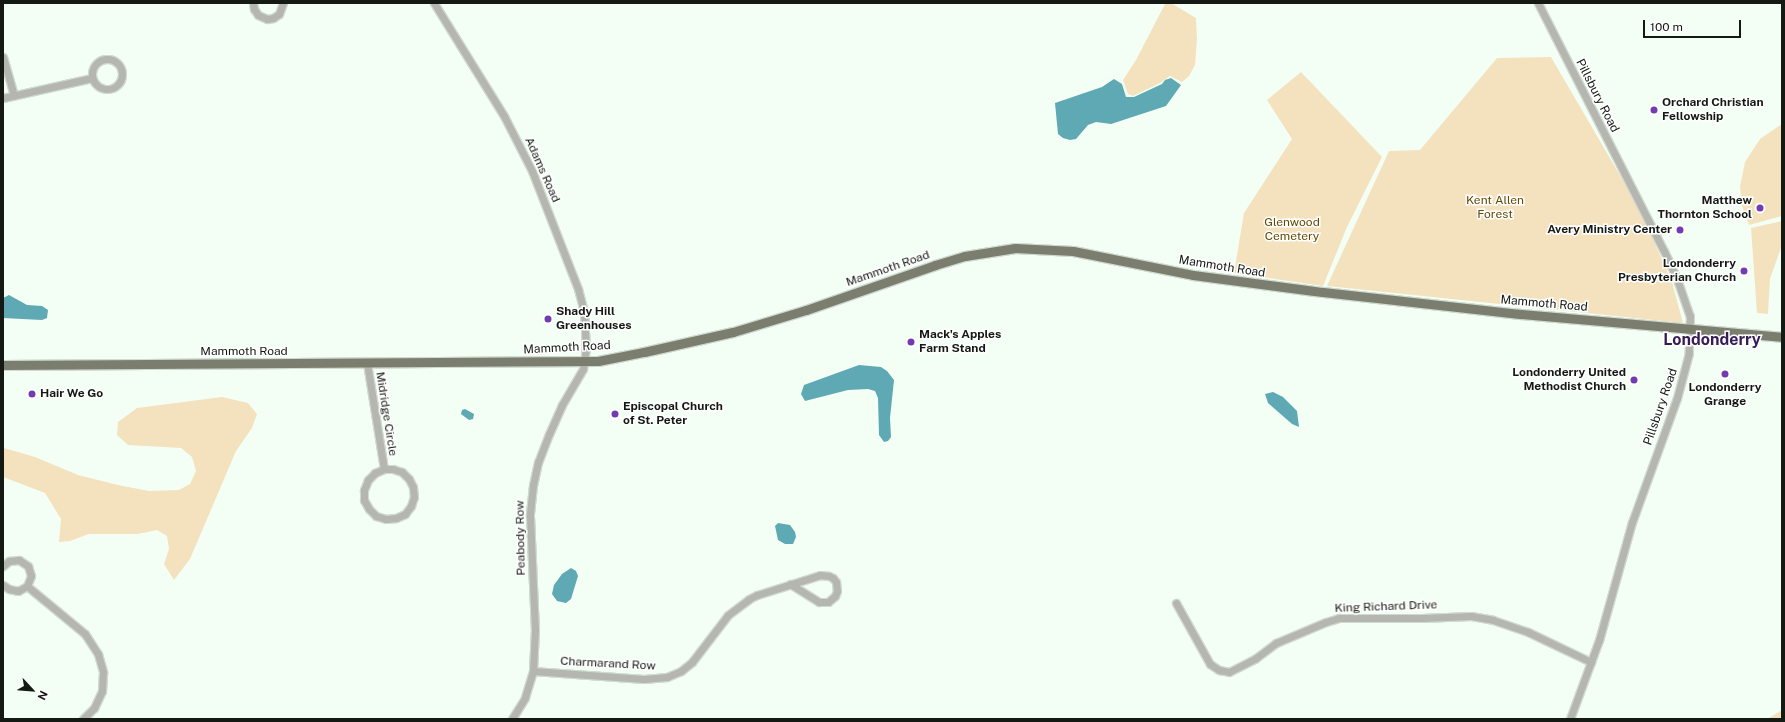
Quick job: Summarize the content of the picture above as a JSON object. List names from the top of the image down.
{
  "streets": {
    "main road": ["Mammoth Road"],
    "street": [
      "Pillsbury Road",
      "Adams Road",
      "Midridge Circle",
      "Peabody Row",
      "King Richard Drive",
      "Charmarand Row"
    ]
  },
  "crossings": [
    ["Pillsbury Road", "Mammoth Road"],
    ["Pillsbury Road", "King Richard Drive"],
    ["Adams Road", "Mammoth Road"],
    ["Adams Road", "Peabody Row"],
    ["Mammoth Road", "Midridge Circle"],
    ["Mammoth Road", "Peabody Row"],
    ["Peabody Row", "Charmarand Row"]
  ],
  "districts": ["Londonderry"],
  "parks": ["Kent Allen Forest", "Glenwood Cemetery"],
  "places": [
    "Orchard Christian Fellowship",
    "Matthew Thornton School",
    "Avery Ministry Center",
    "Londonderry Presbyterian Church",
    "Shady Hill Greenhouses",
    "Mack's Apples Farm Stand",
    "Londonderry Grange",
    "Londonderry United Methodist Church",
    "Hair We Go",
    "Episcopal Church of St. Peter"
  ],
  "scale_bar": "100 m",
  "north": "bottom right"
}
